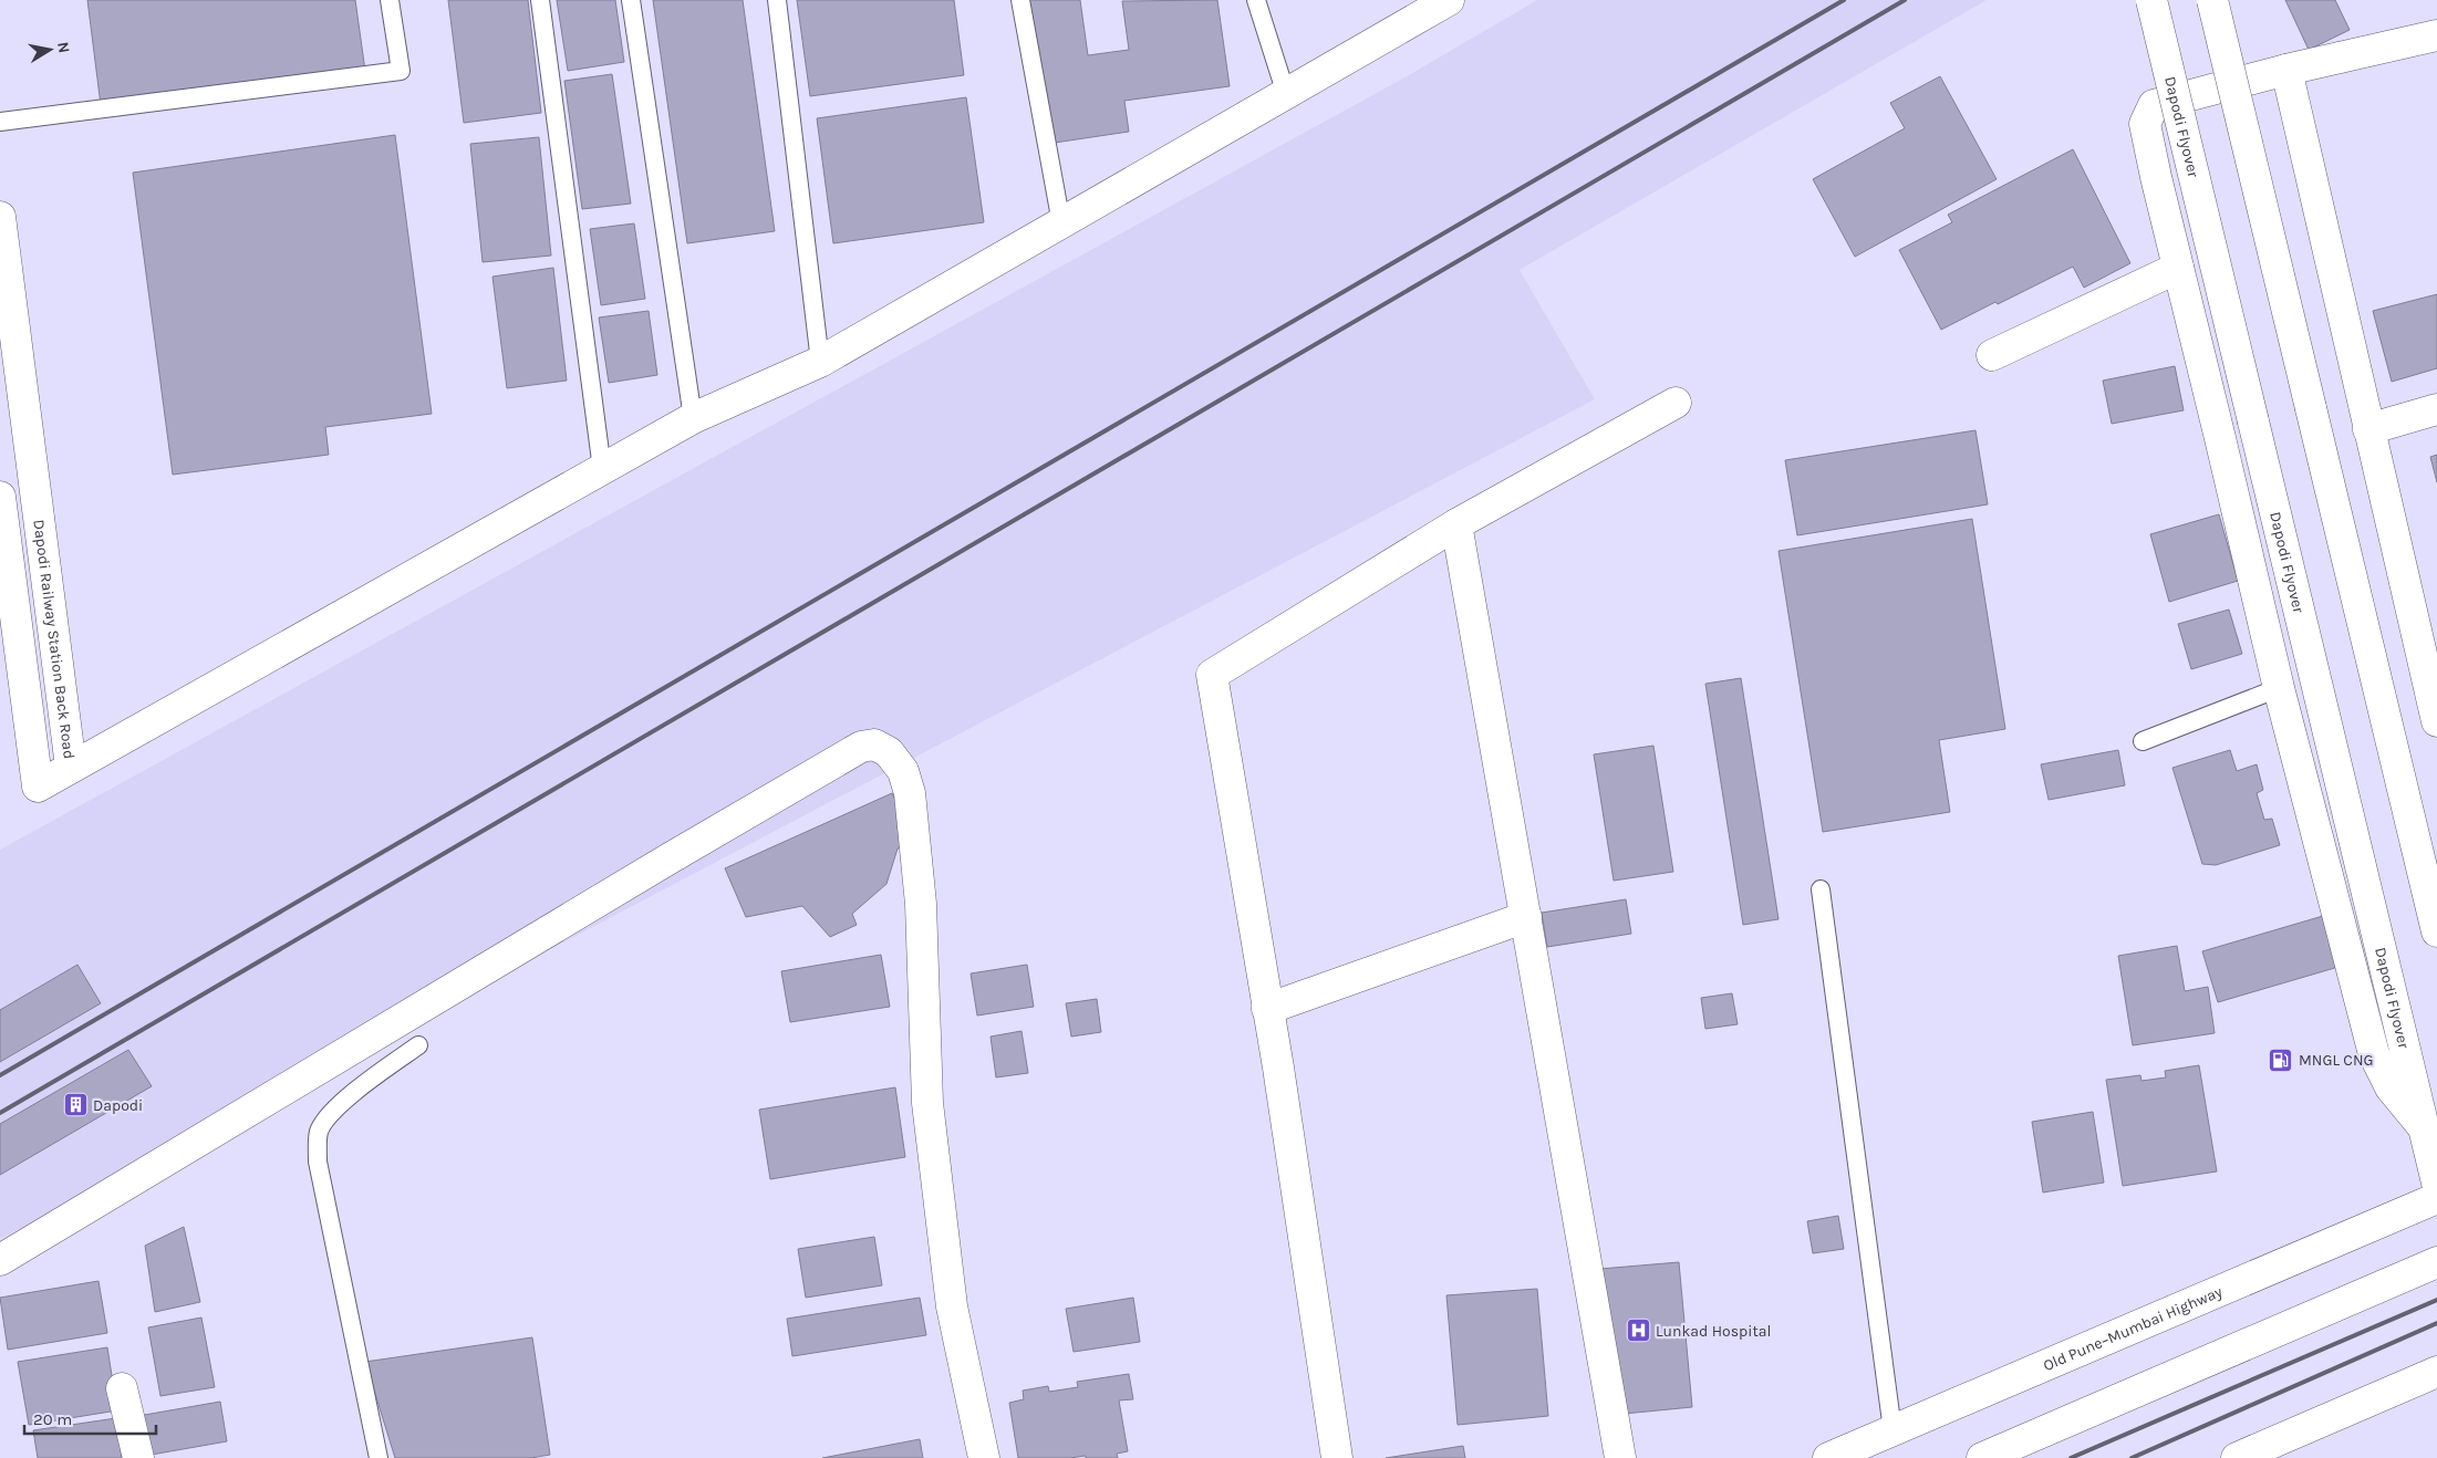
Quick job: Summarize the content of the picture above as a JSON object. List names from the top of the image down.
{
  "streets": {
    "main road": ["Dapodi Flyover", "Dapodi Railway Station Back Road", "Old Pune–Mumbai Highway"]
  },
  "places": {
    "fuel station": ["MNGL CNG"],
    "building": ["Dapodi"],
    "hospital": ["Lunkad Hospital"]
  },
  "scale_bar": "20 m",
  "north": "right"
}
